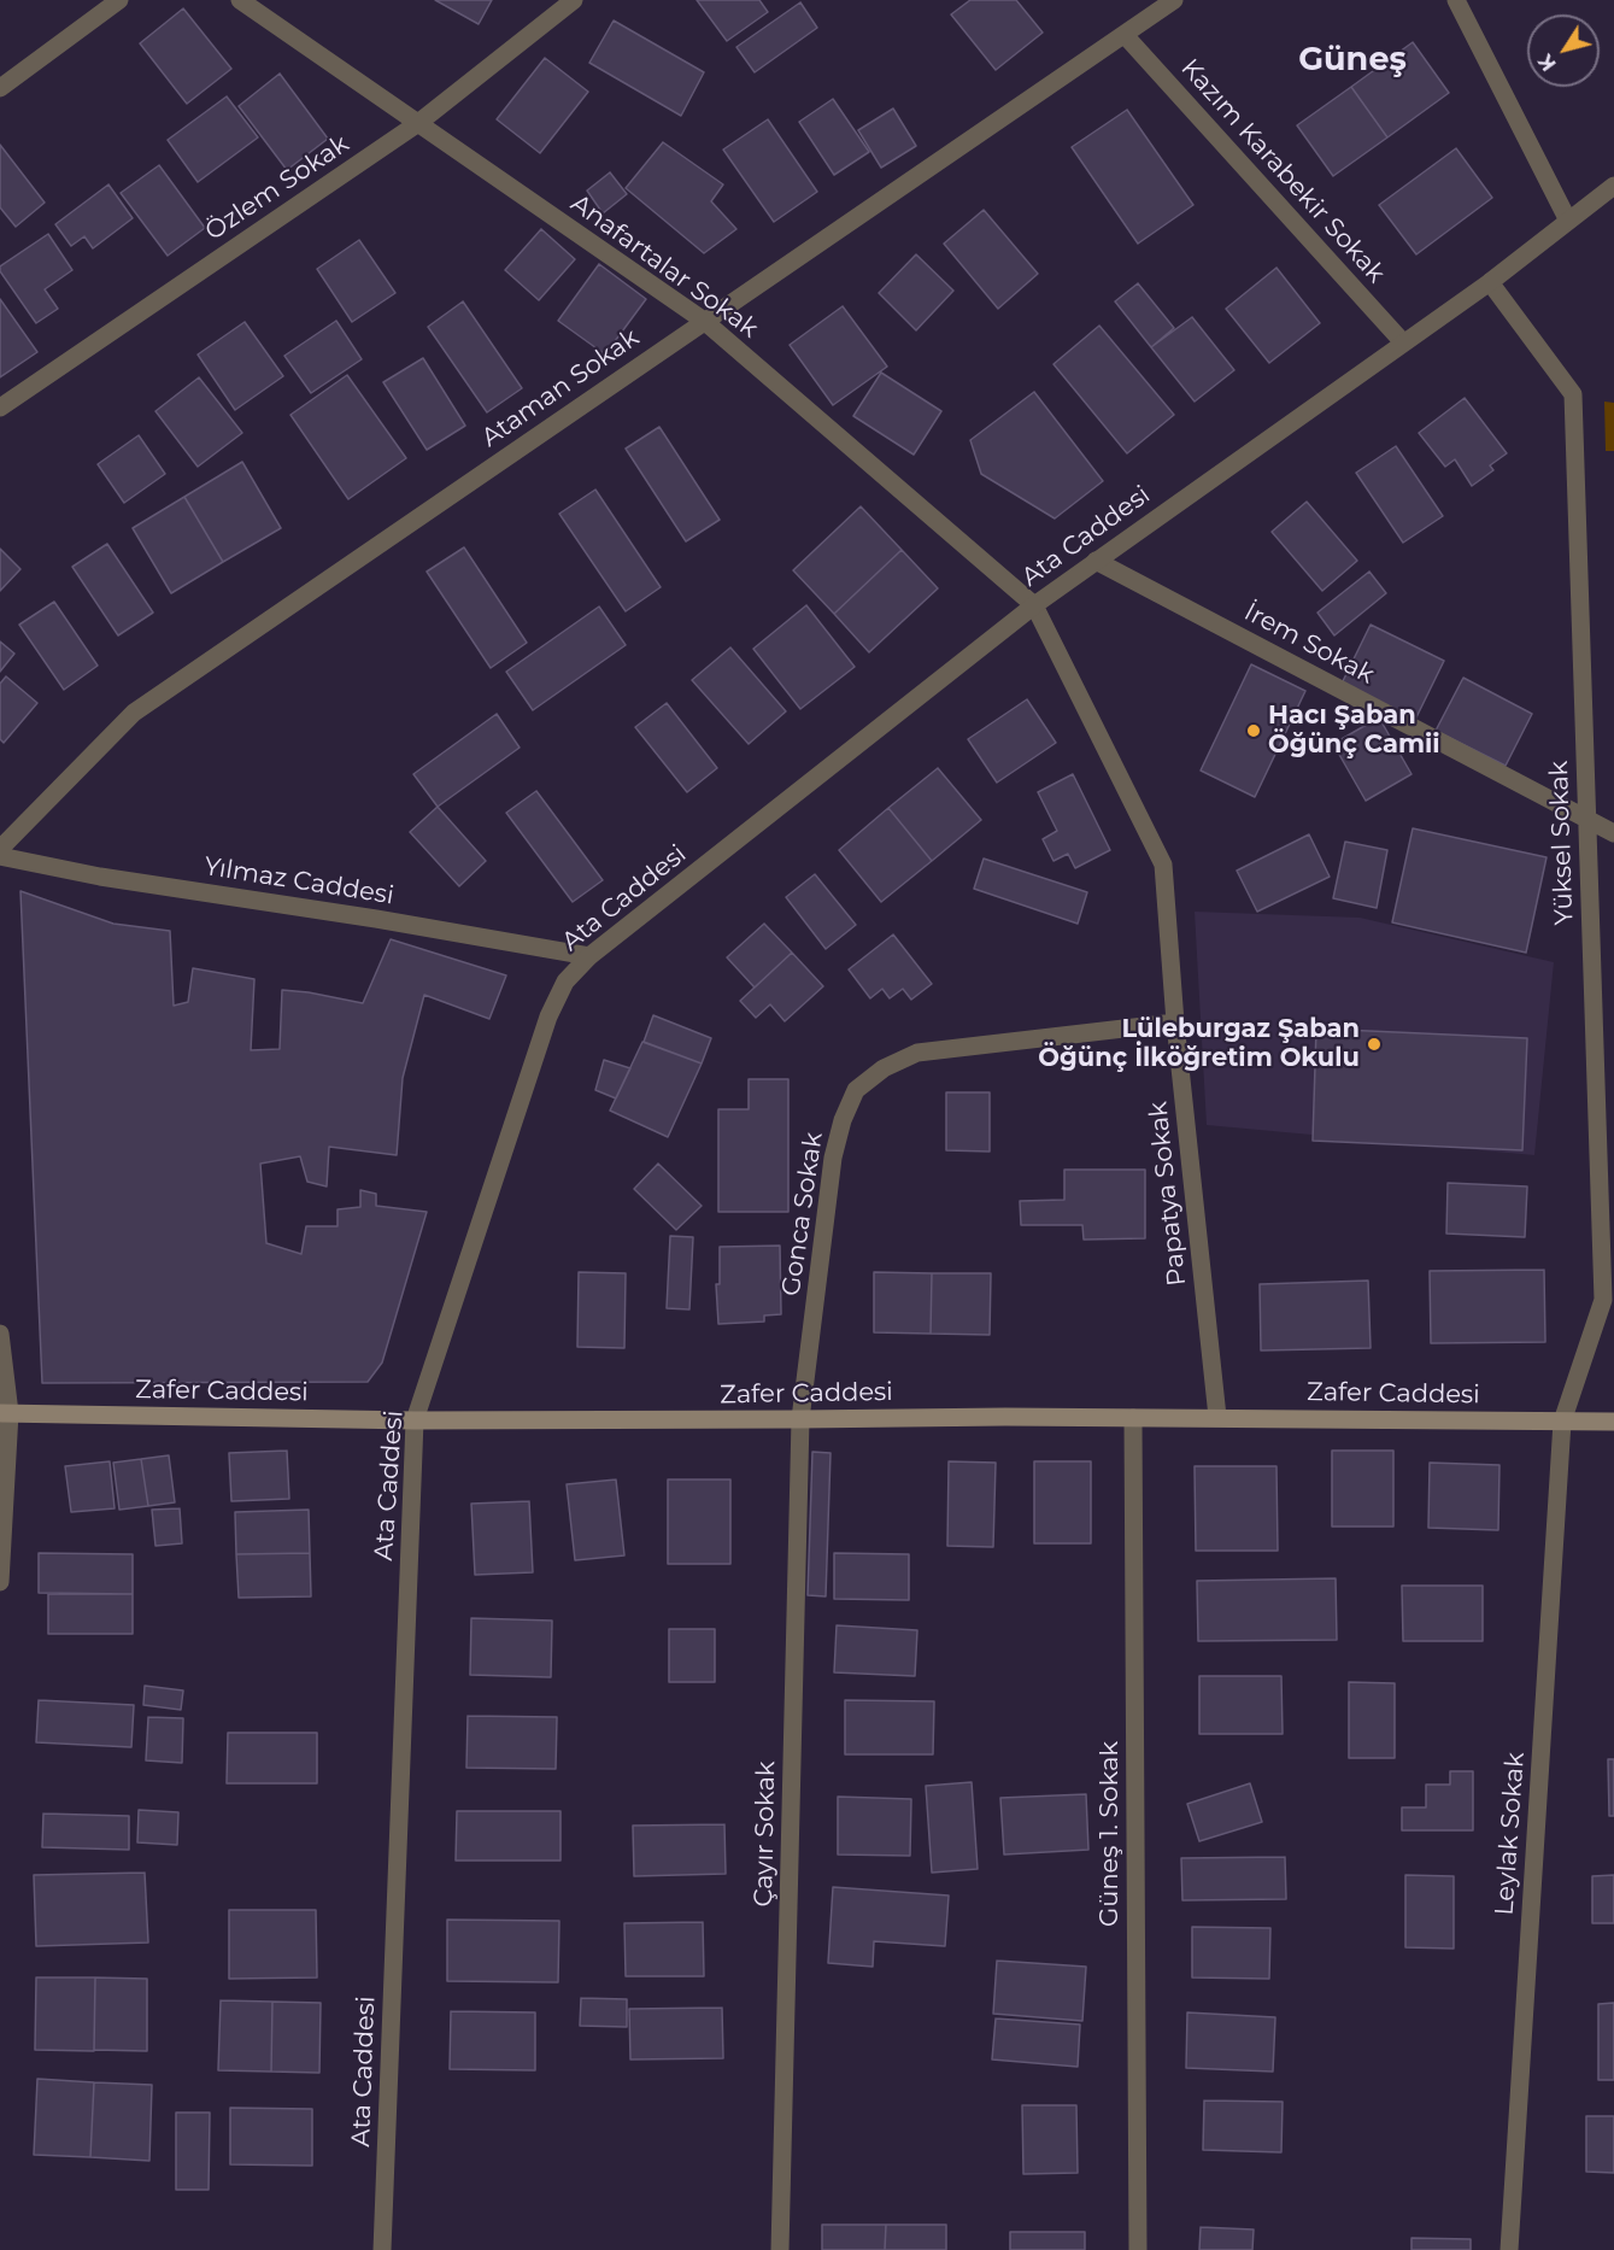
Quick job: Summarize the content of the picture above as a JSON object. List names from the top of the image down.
{
  "streets": {
    "main road": ["Zafer Caddesi"],
    "street": [
      "Kazım Karabekir Sokak",
      "Özlem Sokak",
      "Anafartalar Sokak",
      "Ataman Sokak",
      "Ata Caddesi",
      "İrem Sokak",
      "Yüksel Sokak",
      "Yılmaz Caddesi",
      "Papatya Sokak",
      "Gonca Sokak",
      "Çayır Sokak",
      "Güneş 1. Sokak",
      "Leylak Sokak"
    ]
  },
  "crossings": [
    ["Kazım Karabekir Sokak", "Ataman Sokak"],
    ["Kazım Karabekir Sokak", "Ata Caddesi"],
    ["Özlem Sokak", "Anafartalar Sokak"],
    ["Anafartalar Sokak", "Ataman Sokak"],
    ["Anafartalar Sokak", "Ata Caddesi"],
    ["Anafartalar Sokak", "Papatya Sokak"],
    ["Ata Caddesi", "İrem Sokak"],
    ["Ata Caddesi", "Yüksel Sokak"],
    ["Ata Caddesi", "Yılmaz Caddesi"],
    ["Ata Caddesi", "Papatya Sokak"],
    ["Ata Caddesi", "Zafer Caddesi"],
    ["İrem Sokak", "Yüksel Sokak"],
    ["Yüksel Sokak", "Zafer Caddesi"],
    ["Yüksel Sokak", "Leylak Sokak"],
    ["Papatya Sokak", "Gonca Sokak"],
    ["Papatya Sokak", "Zafer Caddesi"],
    ["Gonca Sokak", "Zafer Caddesi"],
    ["Gonca Sokak", "Çayır Sokak"],
    ["Zafer Caddesi", "Çayır Sokak"],
    ["Zafer Caddesi", "Güneş 1. Sokak"],
    ["Zafer Caddesi", "Leylak Sokak"]
  ],
  "districts": ["Güneş"],
  "places": ["Hacı Şaban Öğünç Camii", "Lüleburgaz Şaban Öğünç İlköğretim Okulu"],
  "north": "bottom left"
}
